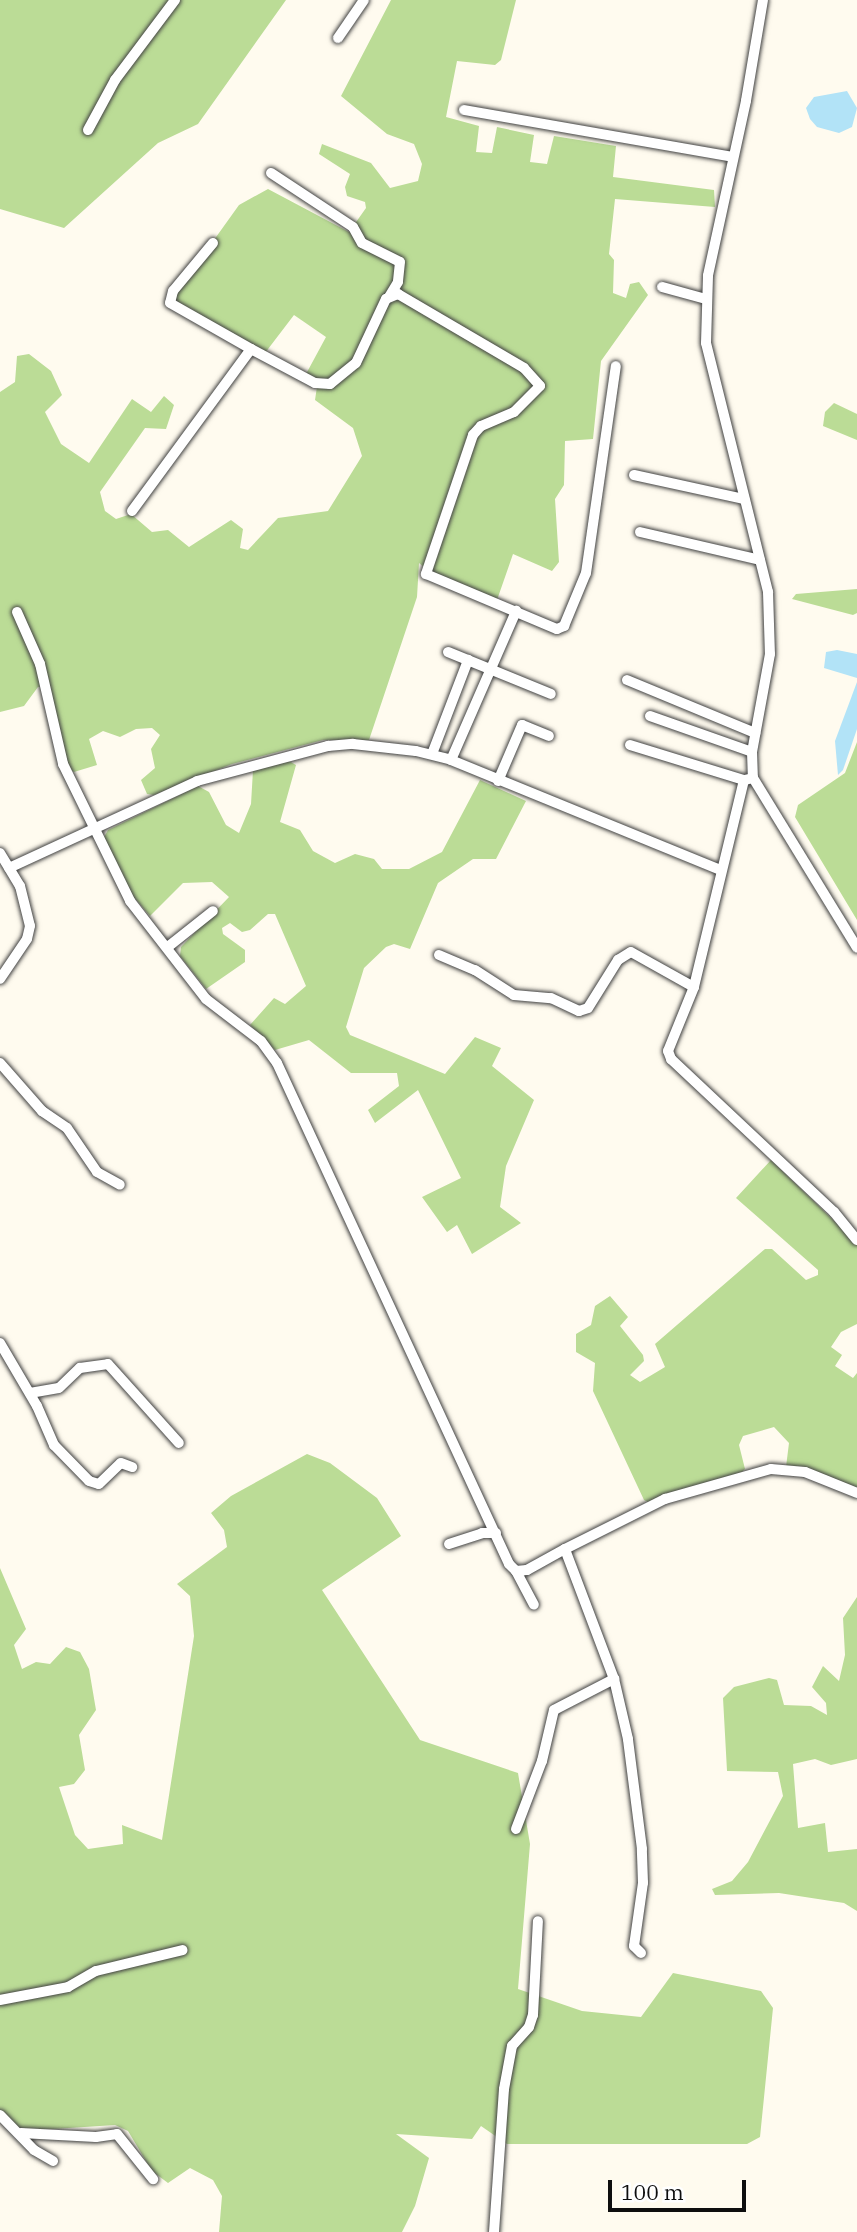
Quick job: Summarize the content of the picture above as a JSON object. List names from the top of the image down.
{
  "scale_bar": "100 m"
}
